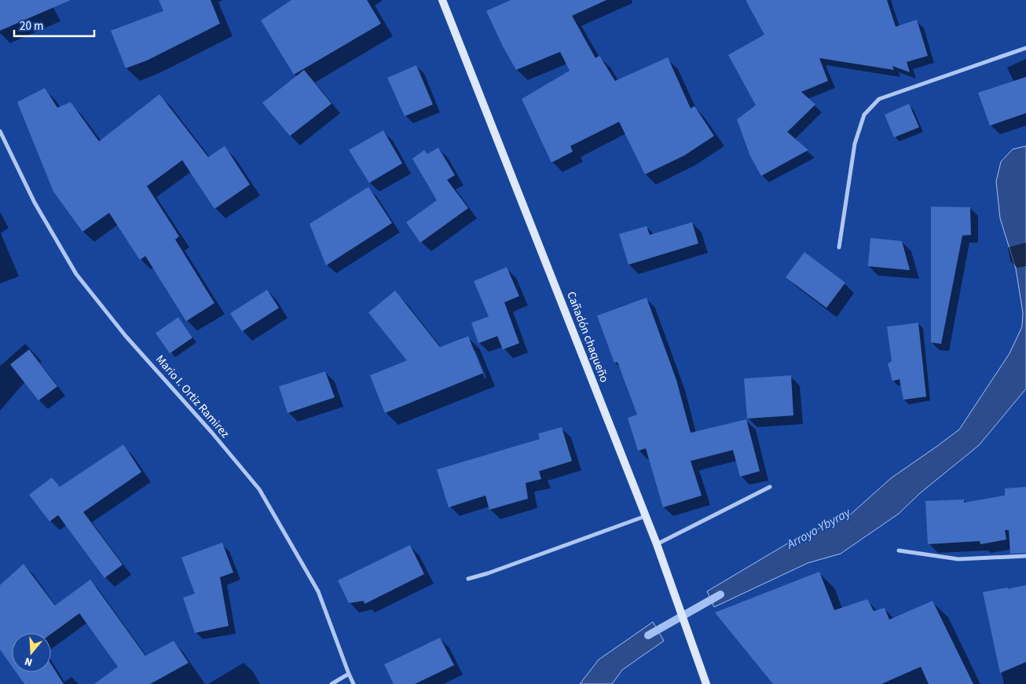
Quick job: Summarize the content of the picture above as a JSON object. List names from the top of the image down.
{
  "streets": {
    "main road": ["Cañadón chaqueño"],
    "street": ["Mario I. Ortiz Ramirez"]
  },
  "water": ["Arroyo Ybyray"],
  "scale_bar": "20 m",
  "north": "bottom"
}
